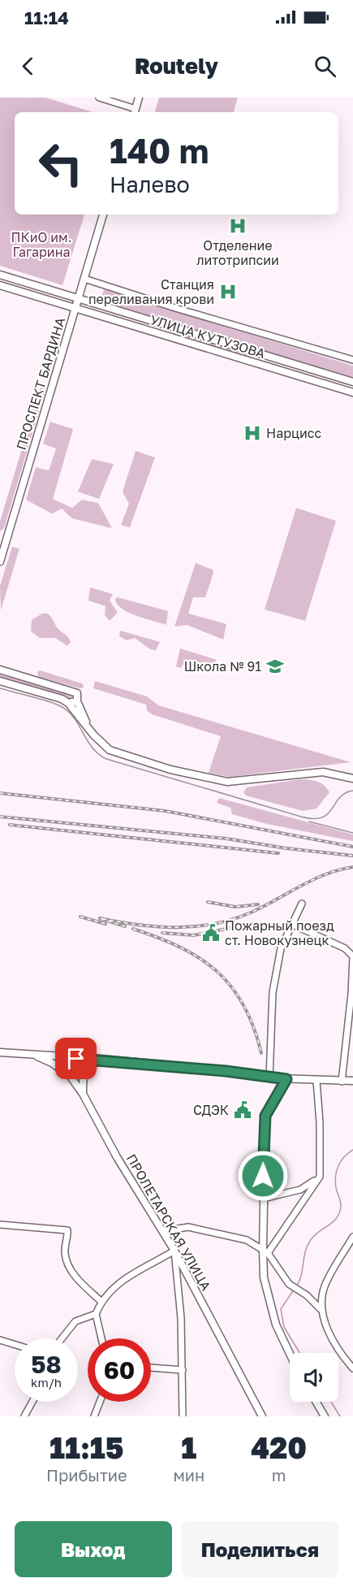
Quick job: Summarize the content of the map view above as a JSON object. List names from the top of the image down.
{
  "streets": {
    "main road": ["УЛИЦА КУТУЗОВА", "ПРОСПЕКТ БАРДИНА", "ПРОЛЕТАРСКАЯ УЛИЦА"]
  },
  "crossings": [
    ["УЛИЦА КУТУЗОВА", "ПРОСПЕКТ БАРДИНА"]
  ],
  "parks": ["ПКиО им. Гагарина"],
  "places": {
    "hospital": ["Отделение литотрипсии", "Станция переливания крови", "Нарцисс"],
    "school or university": ["Школа № 91"],
    "public building": ["Пожарный поезд ст. Новокузнецк", "СДЭК"]
  },
  "page": {
    "status": "11:14",
    "header": "Routely",
    "turn": ["140 m", "Налево"],
    "speed": "58 km/h",
    "limit": "60",
    "eta": [
      "11:15",
      "Прибытие",
      "1",
      "мин",
      "420",
      "m"
    ],
    "buttons": ["Выход", "Поделиться"]
  }
}
